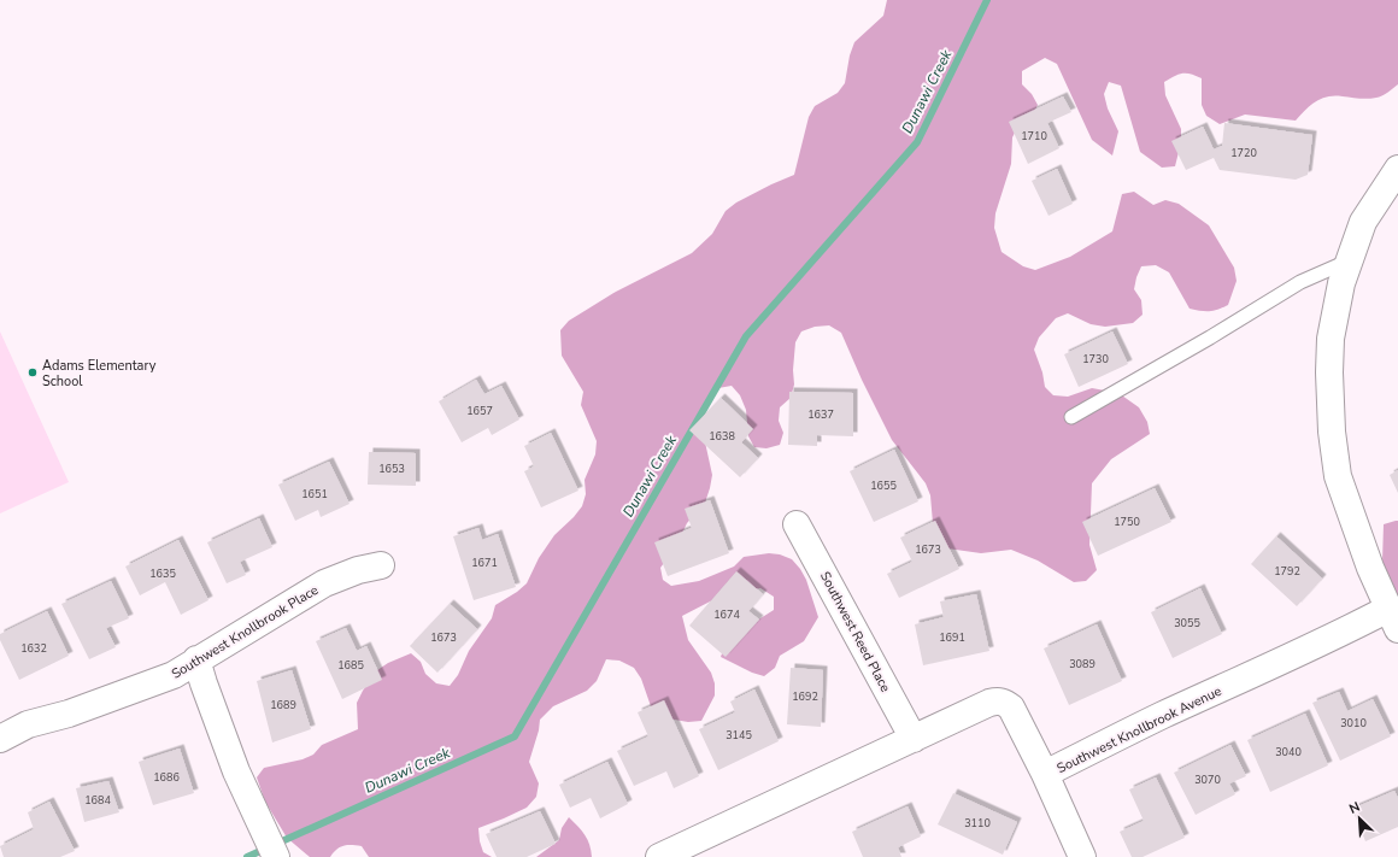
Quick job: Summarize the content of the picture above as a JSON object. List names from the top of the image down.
{
  "streets": {
    "street": ["Southwest Knollbrook Place", "Southwest Reed Place", "Southwest Knollbrook Avenue"]
  },
  "crossings": [
    ["Southwest Reed Place", "Southwest Knollbrook Avenue"]
  ],
  "water": ["Dunawi Creek"],
  "places": ["Adams Elementary School"],
  "house_numbers": [
    "1710",
    "1720",
    "1730",
    "1657",
    "1637",
    "1638",
    "1653",
    "1655",
    "1651",
    "1750",
    "1673",
    "1671",
    "1792",
    "1635",
    "1674",
    "3055",
    "1673",
    "1691",
    "1632",
    "3089",
    "1685",
    "1692",
    "1689",
    "3010",
    "3145",
    "3040",
    "1686",
    "3070",
    "1684",
    "3110"
  ],
  "north": "top left"
}
